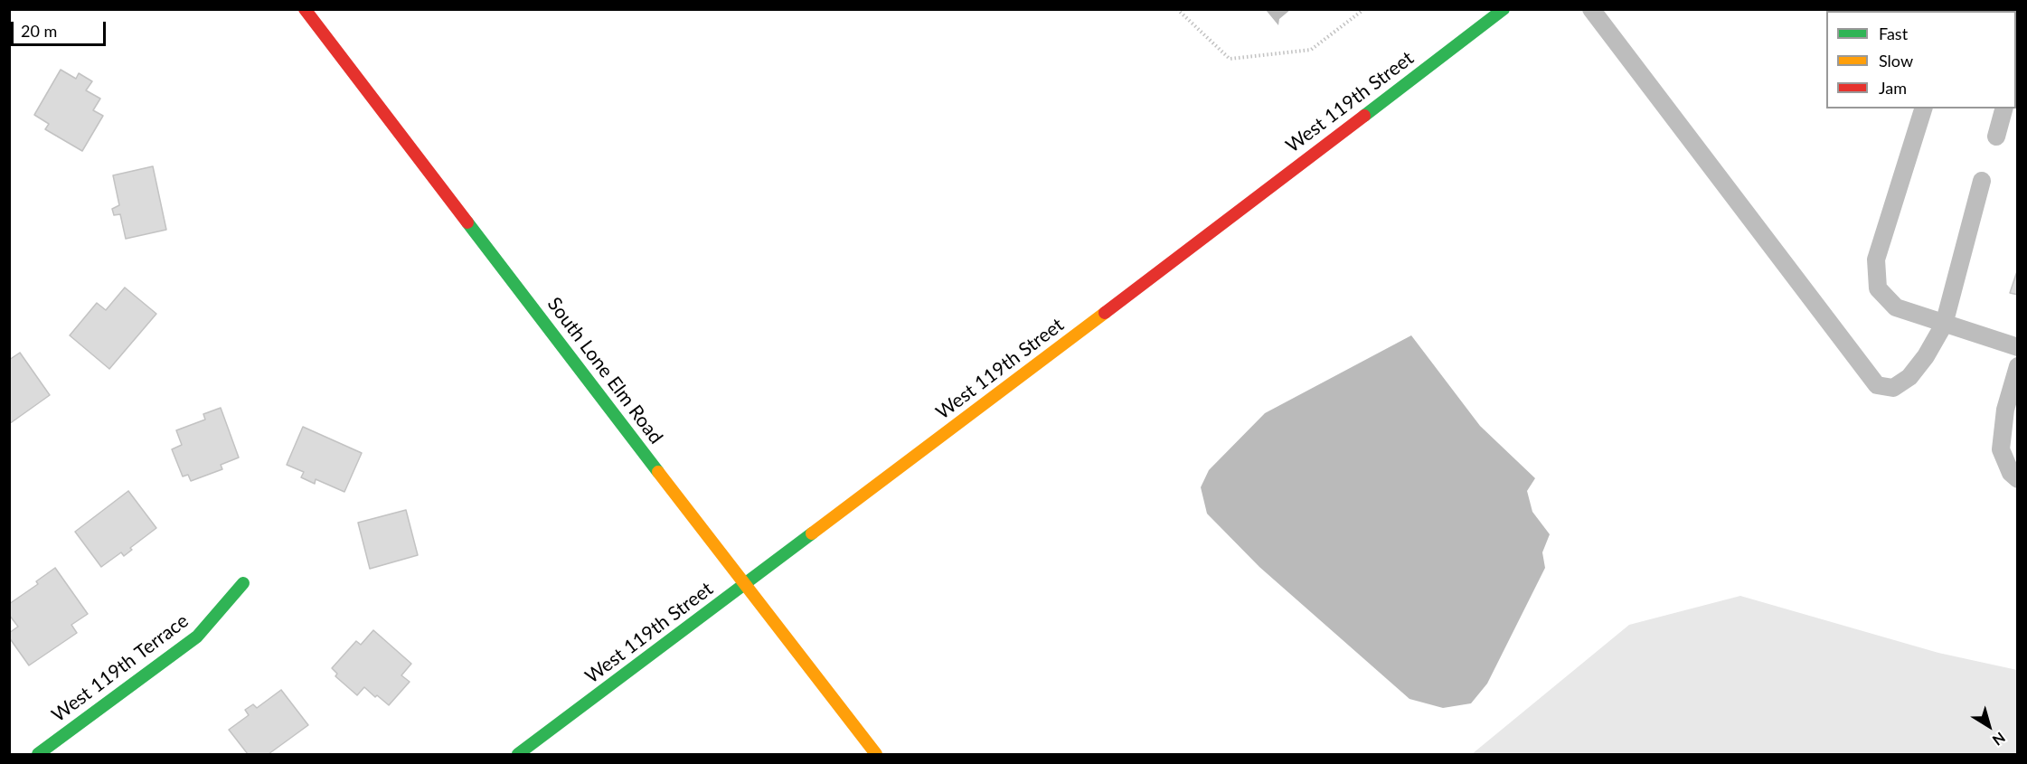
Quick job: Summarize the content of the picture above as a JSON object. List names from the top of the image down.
{
  "streets": {
    "main road": ["West 119th Street", "South Lone Elm Road", "West 119th Terrace"]
  },
  "crossings": [
    ["West 119th Street", "South Lone Elm Road"]
  ],
  "legend": ["Fast", "Slow", "Jam"],
  "scale_bar": "20 m",
  "north": "bottom right"
}
